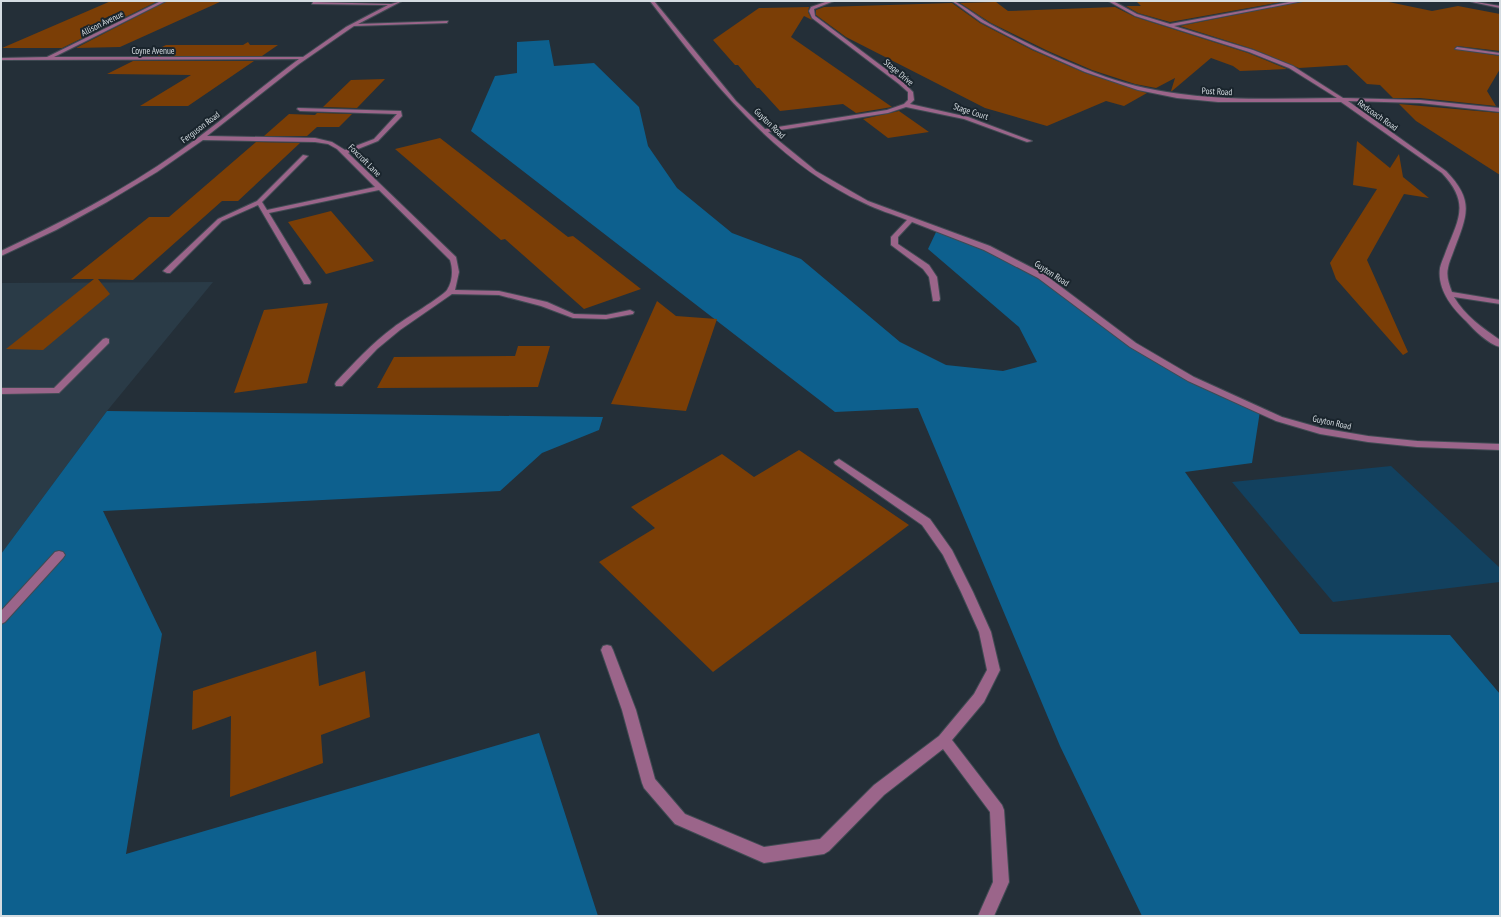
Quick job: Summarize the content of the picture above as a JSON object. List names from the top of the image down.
{
  "streets": {
    "street": [
      "Allison Avenue",
      "Coyne Avenue",
      "Stage Drive",
      "Post Road",
      "Stage Court",
      "Redcoach Road",
      "Guyton Road",
      "Ferguson Road",
      "Foxcroft Lane"
    ]
  },
  "crossings": [
    ["Allison Avenue", "Coyne Avenue"],
    ["Coyne Avenue", "Ferguson Road"],
    ["Stage Drive", "Stage Court"],
    ["Post Road", "Redcoach Road"],
    ["Ferguson Road", "Foxcroft Lane"]
  ]
}
